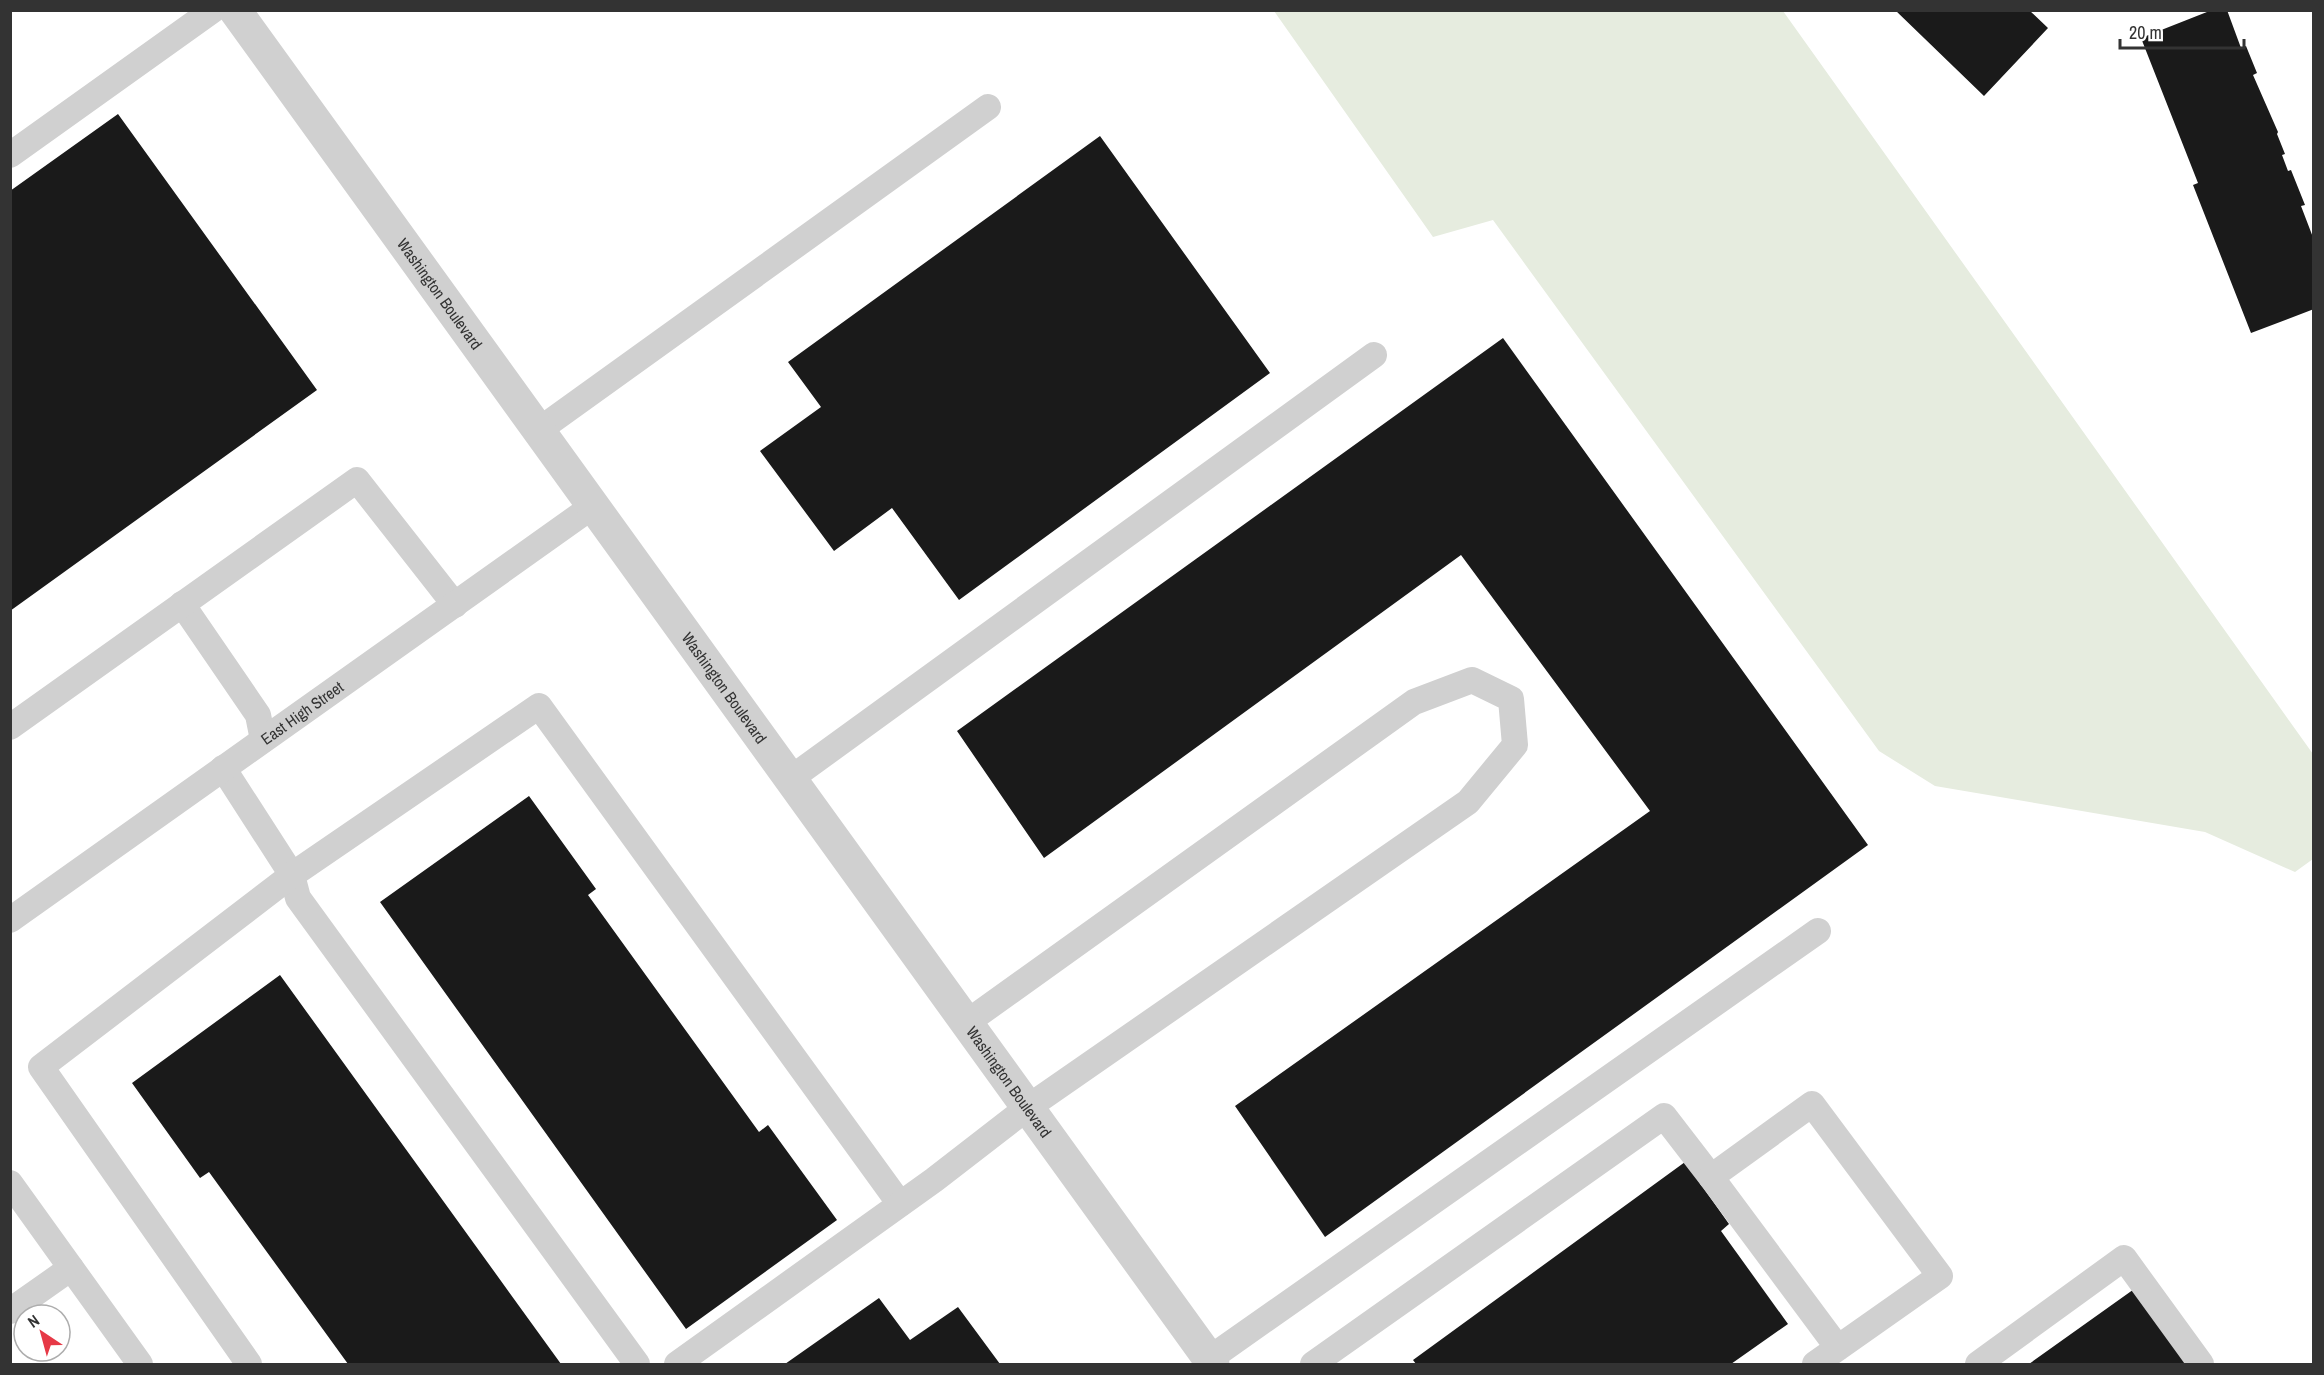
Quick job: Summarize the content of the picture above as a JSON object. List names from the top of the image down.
{
  "streets": {
    "street": ["Washington Boulevard"],
    "lane": ["East High Street"]
  },
  "crossings": [
    ["Washington Boulevard", "East High Street"]
  ],
  "scale_bar": "20 m",
  "north": "top left"
}
